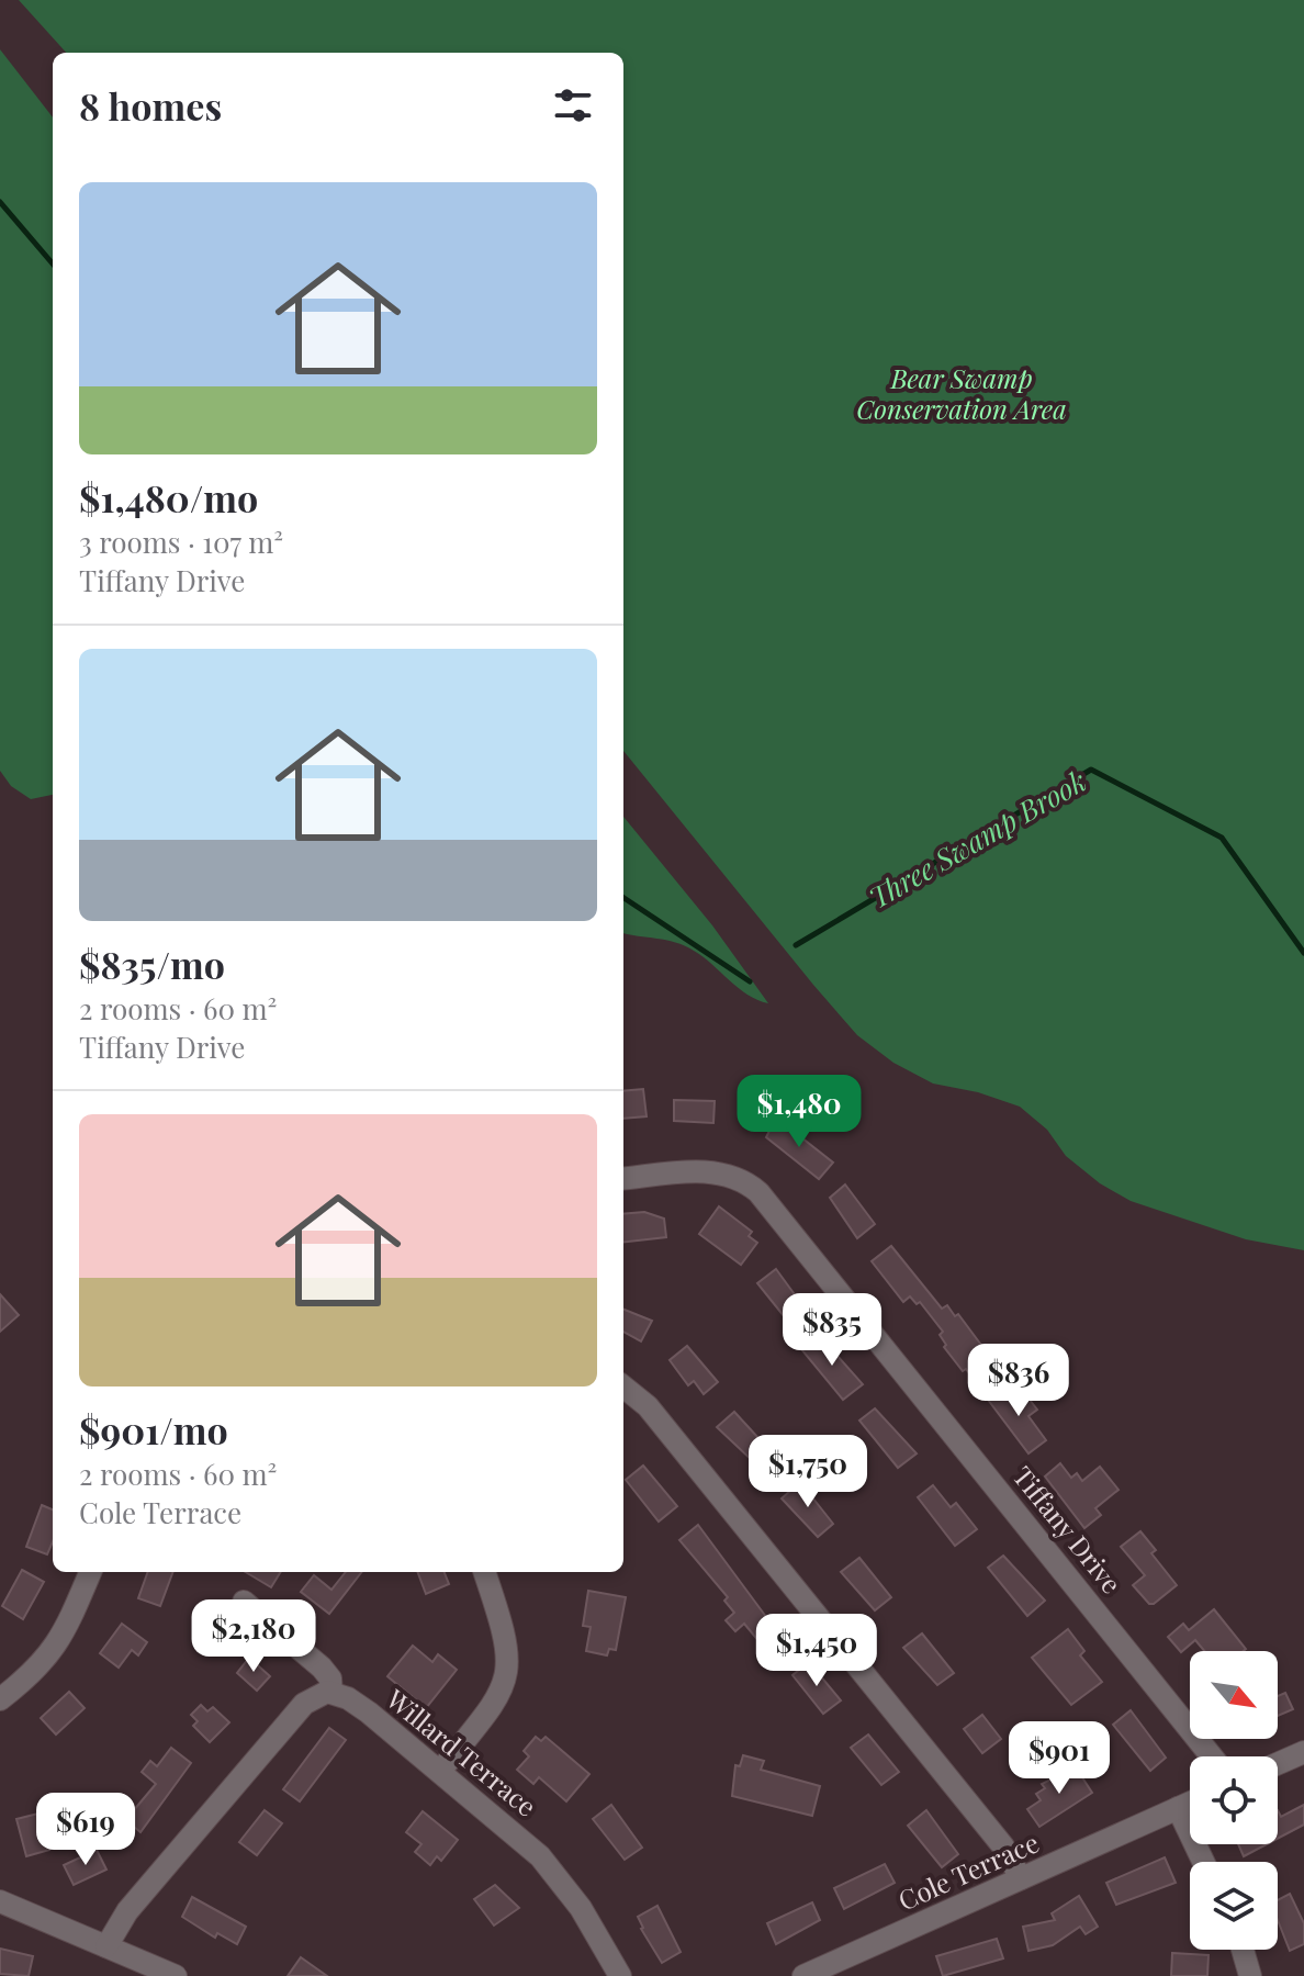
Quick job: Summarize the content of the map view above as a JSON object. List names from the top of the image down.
{
  "streets": {
    "street": ["Tiffany Drive", "Willard Terrace", "Cole Terrace"]
  },
  "water": ["Three Swamp Brook"],
  "parks": ["Bear Swamp Conservation Area"],
  "north": "bottom right",
  "page": {
    "heading": "8 homes",
    "list": [
      {
        "name": "$1,480/mo",
        "note": "3 rooms · 107 m² · Tiffany Drive"
      },
      {
        "name": "$835/mo",
        "note": "2 rooms · 60 m² · Tiffany Drive"
      },
      {
        "name": "$901/mo",
        "note": "2 rooms · 60 m² · Cole Terrace"
      }
    ],
    "price": [
      "$1,480",
      "$835",
      "$836",
      "$1,750",
      "$2,180",
      "$1,450",
      "$901",
      "$619"
    ]
  }
}
